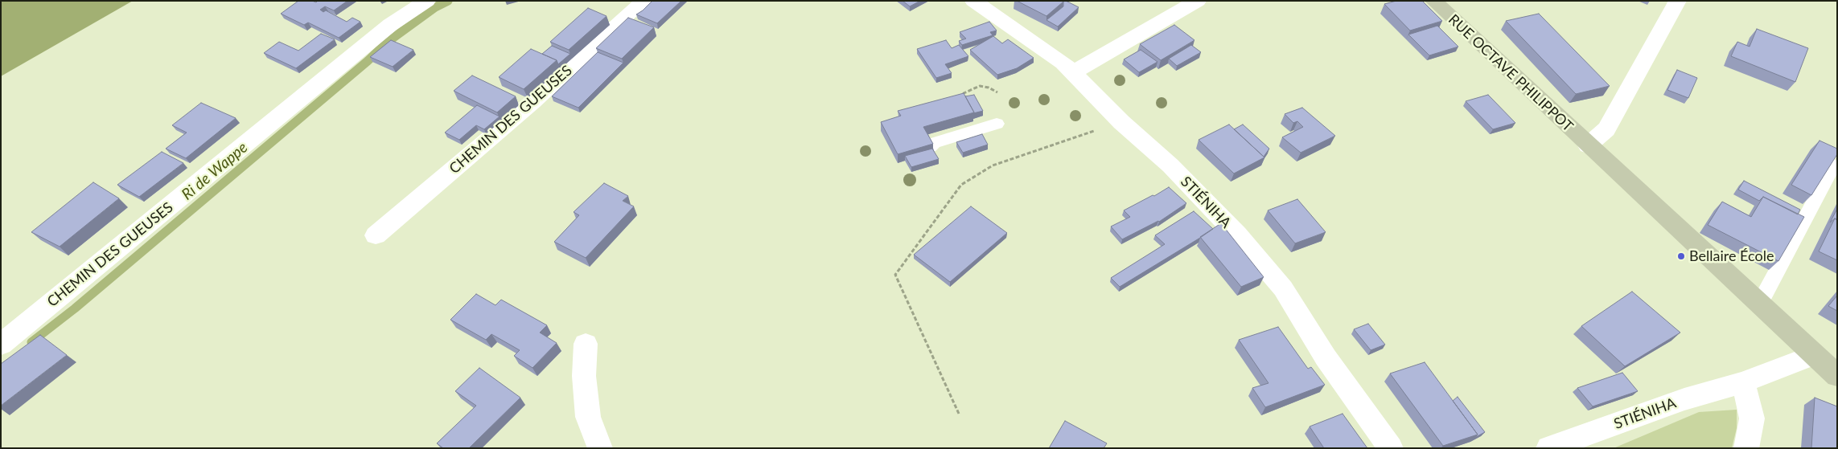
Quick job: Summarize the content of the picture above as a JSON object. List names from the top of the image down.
{
  "streets": {
    "street": ["RUE OCTAVE PHILIPPOT", "CHEMIN DES GUEUSES", "STIÉNIHA"]
  },
  "crossings": [
    ["RUE OCTAVE PHILIPPOT", "STIÉNIHA"]
  ],
  "water": ["Ri de Wappe"],
  "places": ["Bellaire École"]
}
